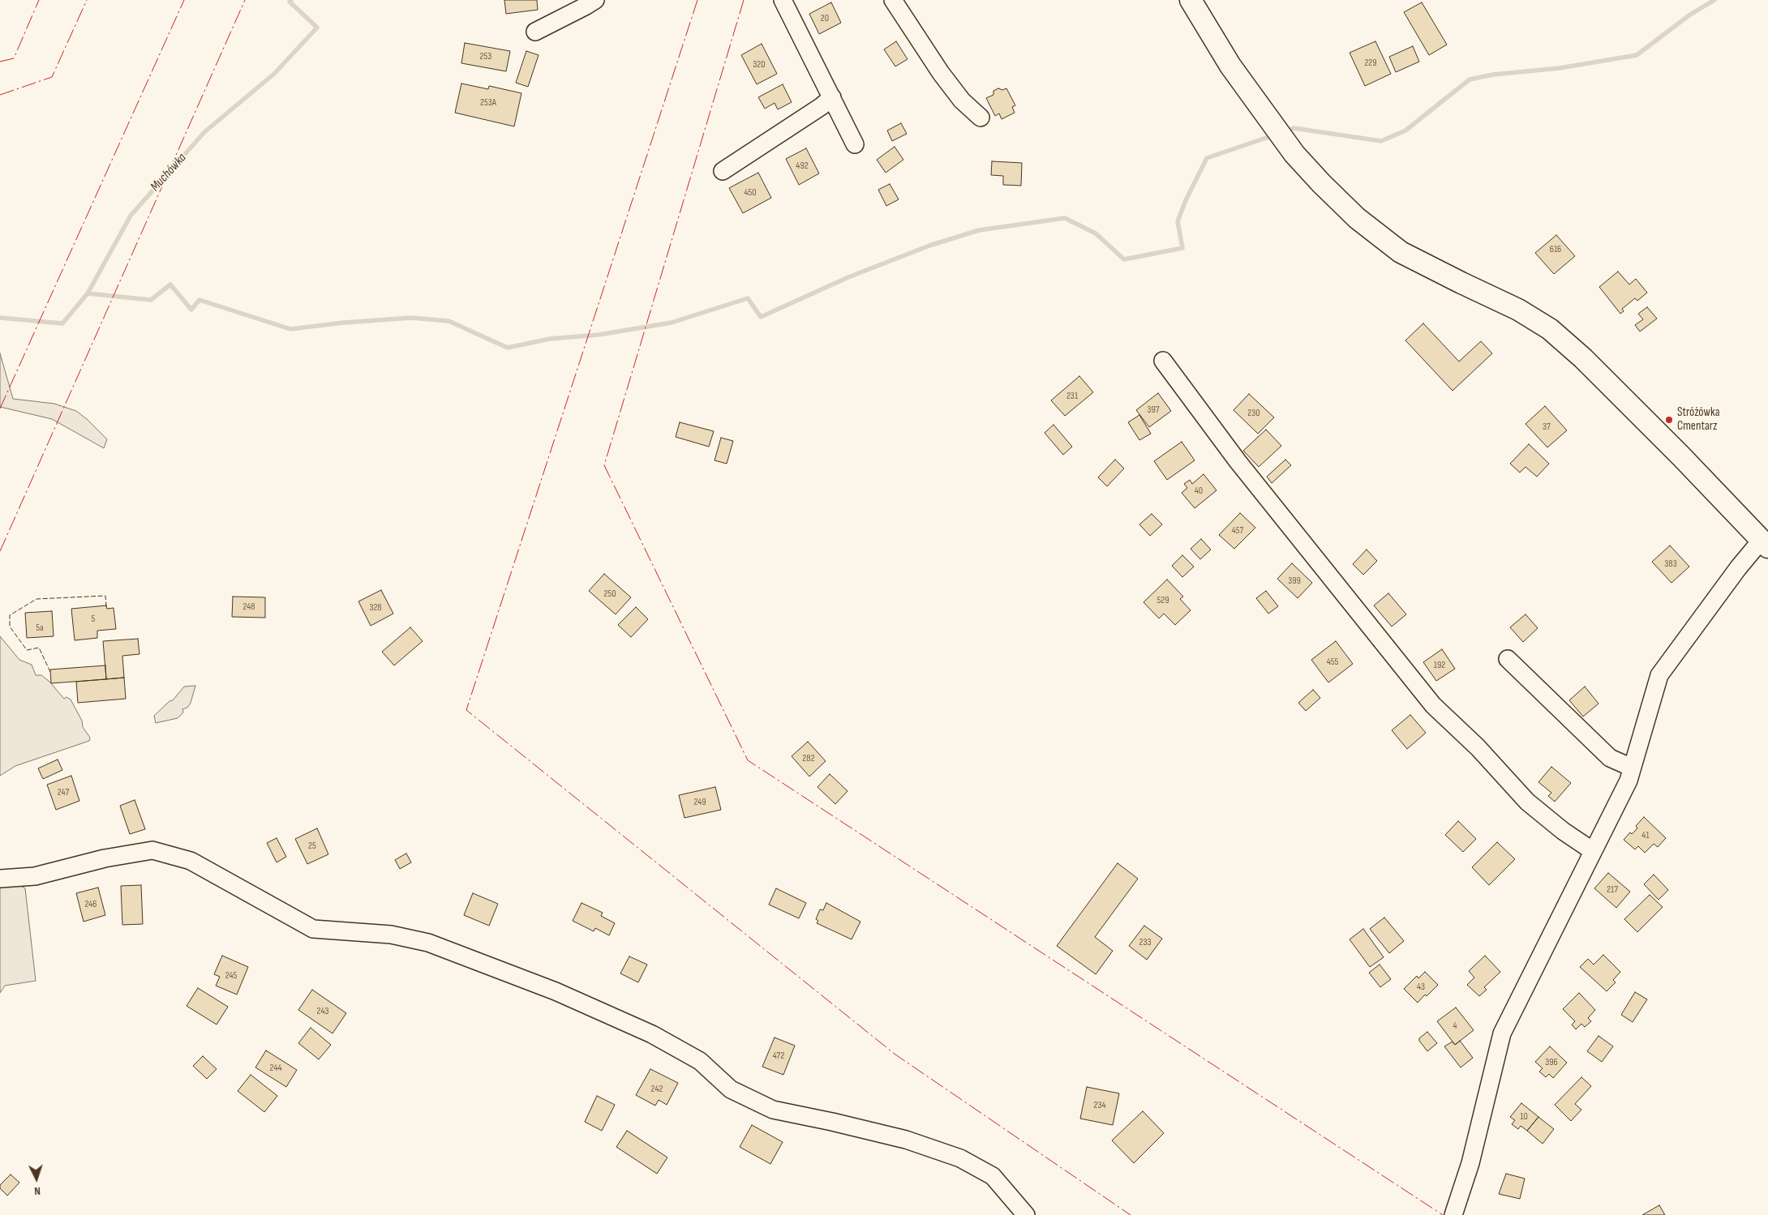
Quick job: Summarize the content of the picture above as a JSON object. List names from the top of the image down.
{
  "water": ["Muchówka"],
  "places": ["Stróżówka Cmentarz"],
  "house_numbers": [
    "20",
    "253",
    "229",
    "320",
    "253A",
    "492",
    "450",
    "616",
    "231",
    "397",
    "230",
    "37",
    "40",
    "457",
    "383",
    "399",
    "250",
    "529",
    "248",
    "328",
    "5",
    "5a",
    "455",
    "192",
    "282",
    "247",
    "249",
    "41",
    "25",
    "217",
    "246",
    "233",
    "245",
    "43",
    "243",
    "4",
    "472",
    "396",
    "244",
    "242",
    "234",
    "10"
  ],
  "north": "bottom"
}
